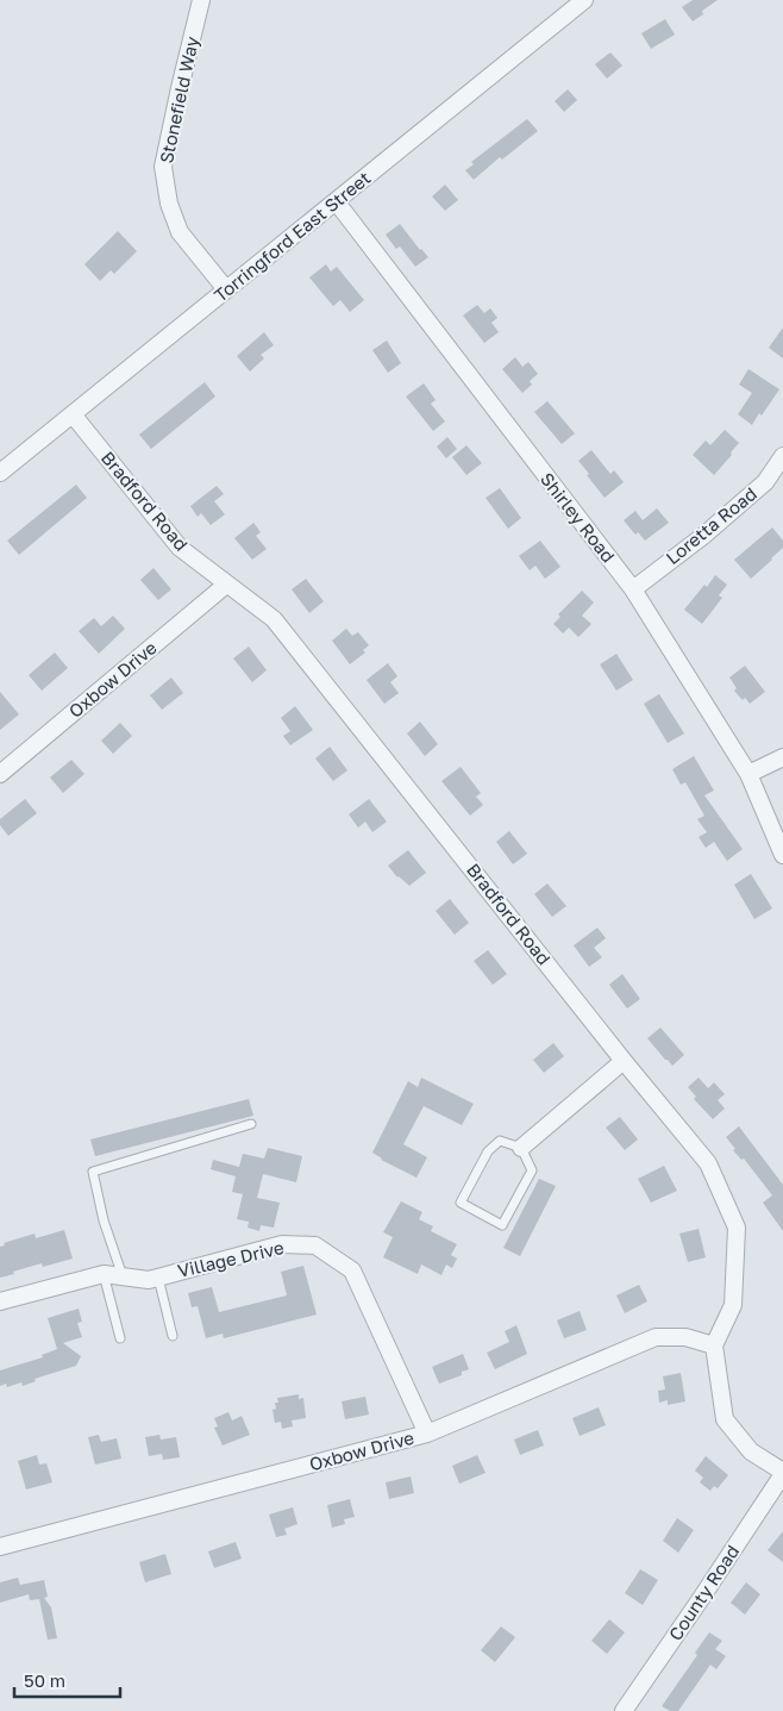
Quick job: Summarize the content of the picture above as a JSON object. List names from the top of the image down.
{
  "streets": {
    "street": [
      "Stonefield Way",
      "Torringford East Street",
      "Bradford Road",
      "Shirley Road",
      "Loretta Road",
      "Oxbow Drive",
      "Village Drive",
      "County Road"
    ]
  },
  "crossings": [
    ["Stonefield Way", "Torringford East Street"],
    ["Torringford East Street", "Bradford Road"],
    ["Torringford East Street", "Shirley Road"],
    ["Bradford Road", "Oxbow Drive"],
    ["Shirley Road", "Loretta Road"],
    ["Oxbow Drive", "Village Drive"]
  ],
  "scale_bar": "50 m"
}
